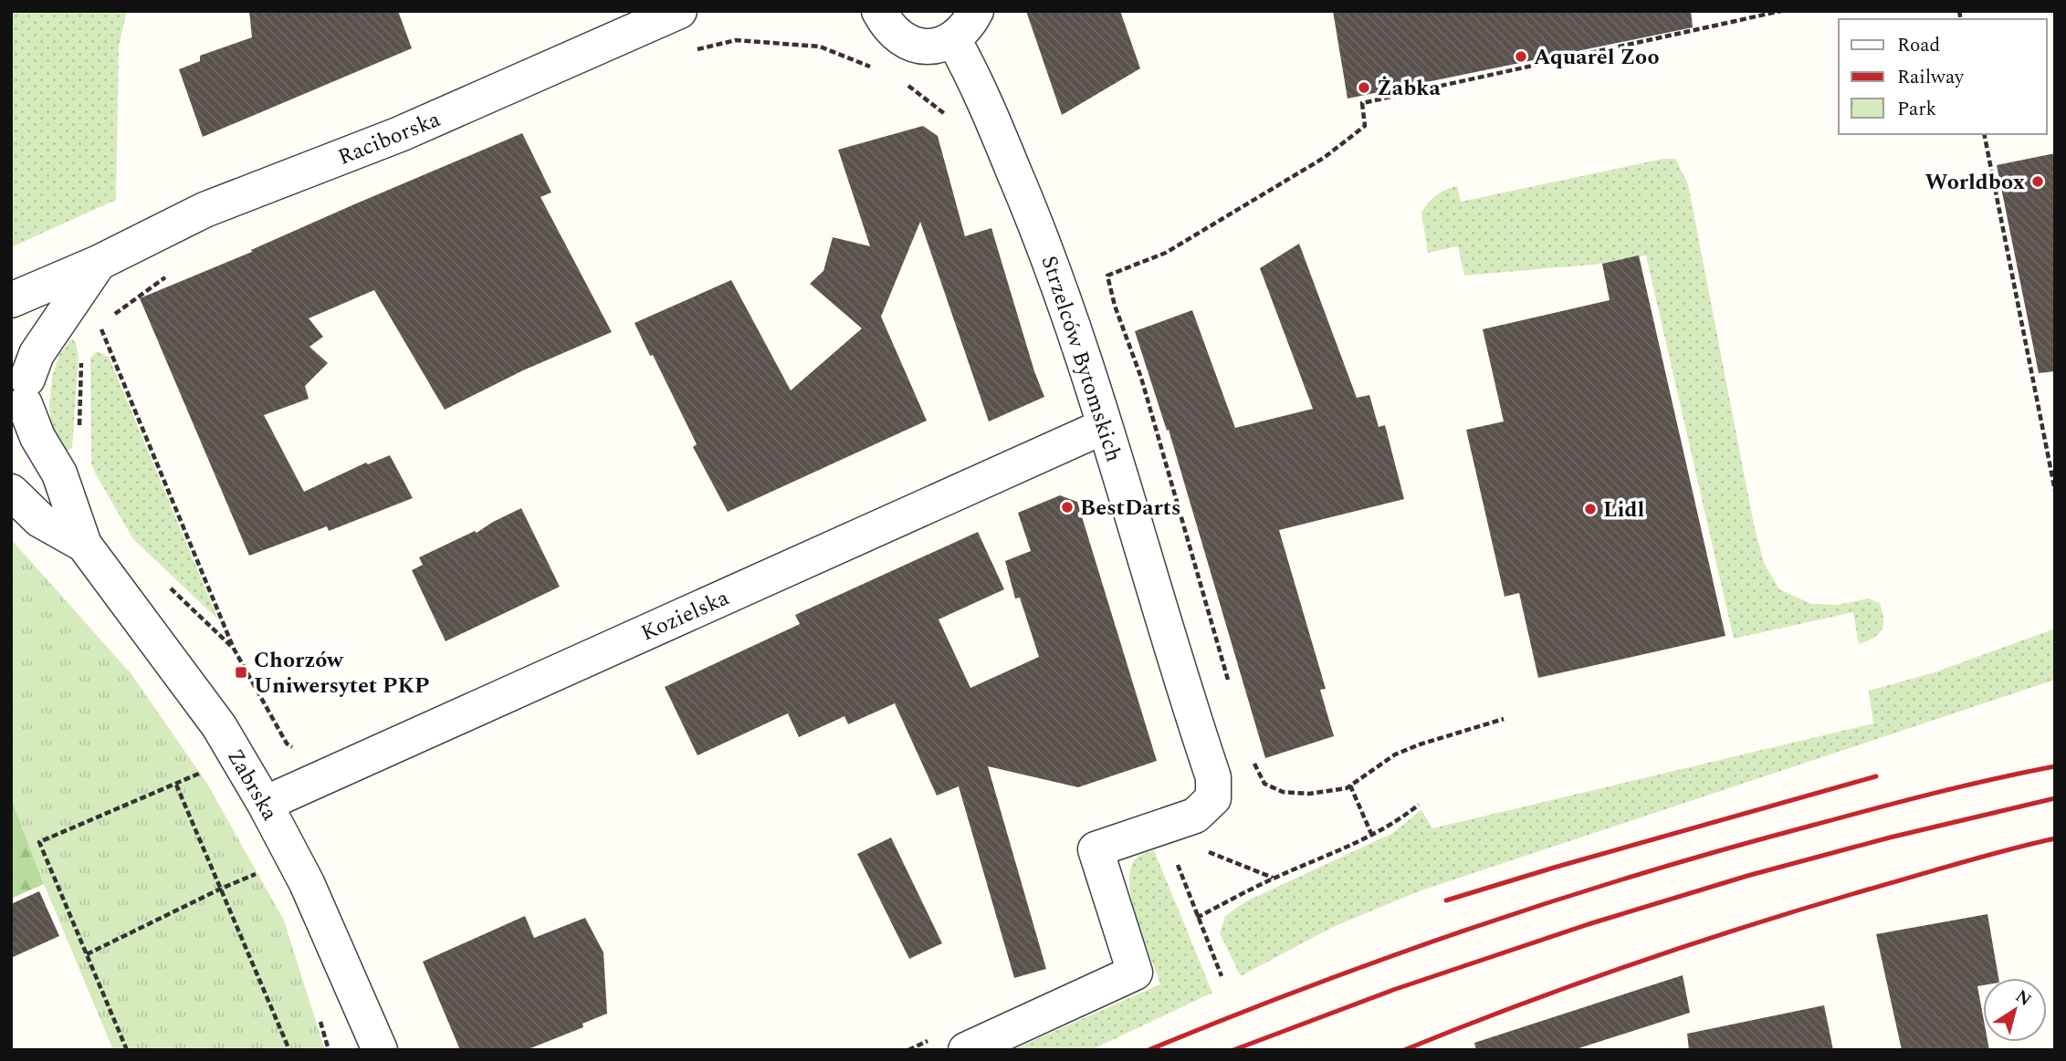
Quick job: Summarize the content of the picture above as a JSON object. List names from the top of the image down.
{
  "streets": {
    "street": [
      "Raciborska",
      "Strzelców Bytomskich",
      "Kozielska",
      "Zabrska"
    ]
  },
  "crossings": [
    ["Raciborska", "Zabrska"],
    ["Strzelców Bytomskich", "Kozielska"],
    ["Kozielska", "Zabrska"]
  ],
  "places": {
    "other": [
      "Aquarel Zoo",
      "Żabka",
      "Worldbox",
      "BestDarts",
      "Lidl"
    ],
    "transit": ["Chorzów Uniwersytet PKP"]
  },
  "legend": ["Road", "Railway", "Park"],
  "north": "top right"
}
